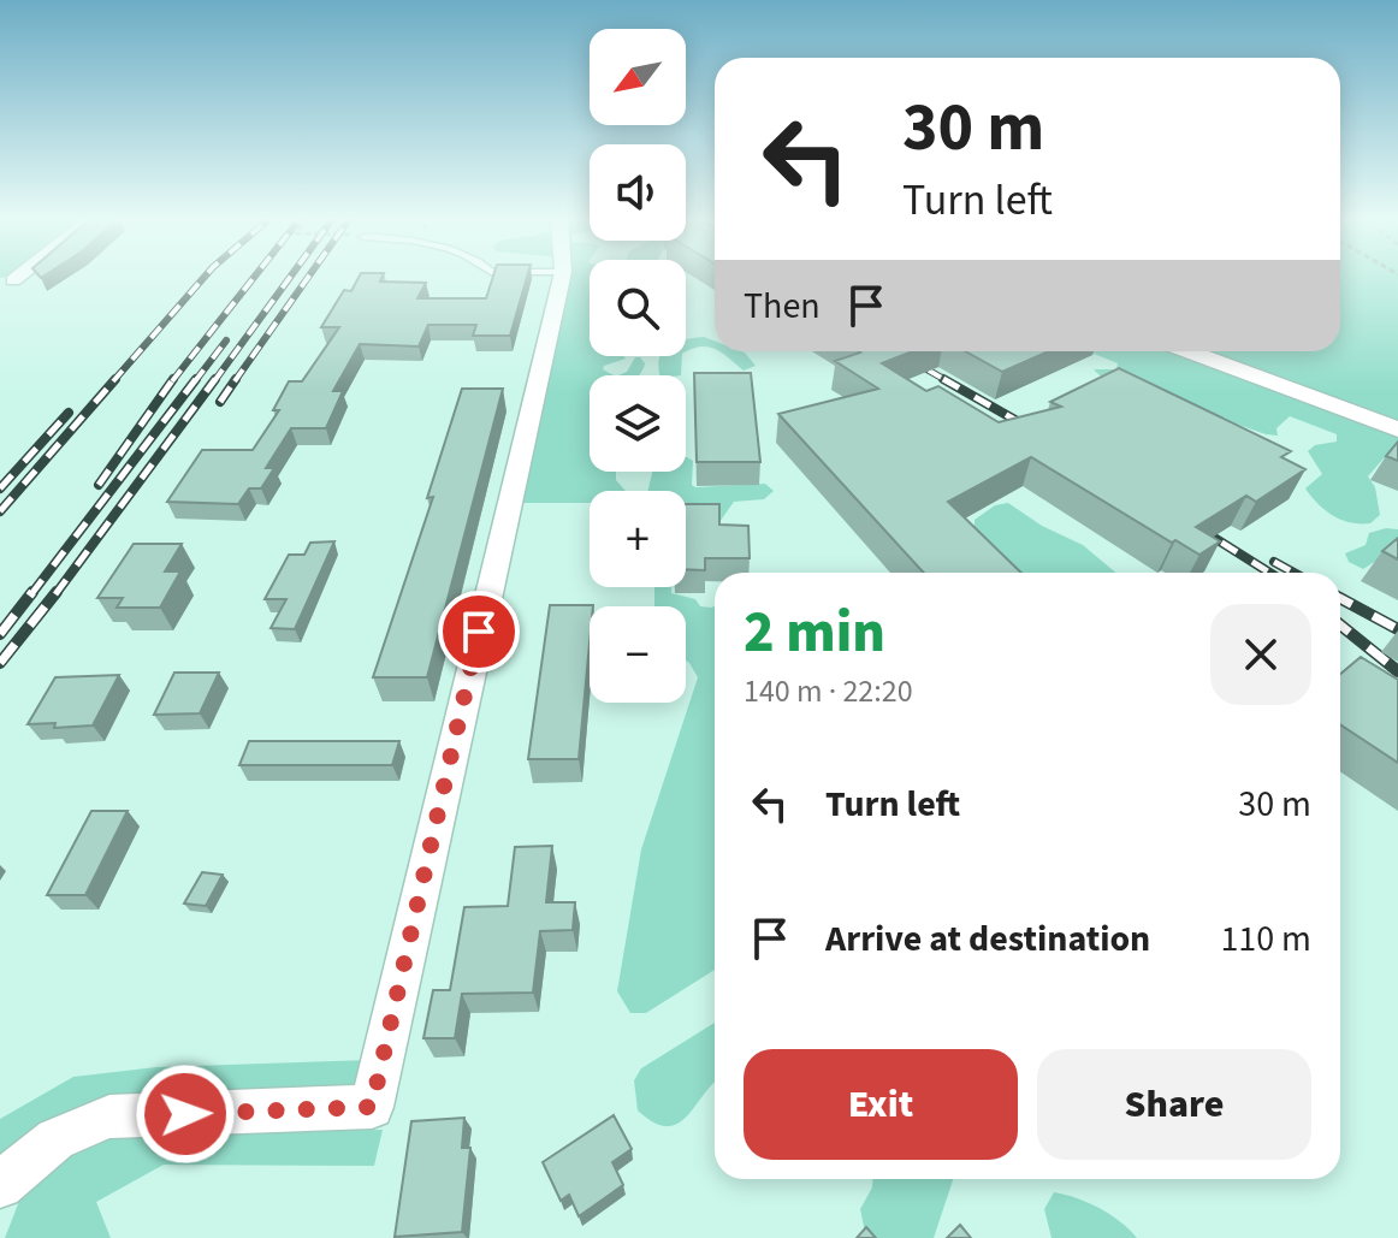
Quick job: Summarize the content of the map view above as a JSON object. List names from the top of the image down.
{
  "north": "bottom left",
  "page": {
    "map_buttons": ["+", "−"],
    "turn": ["30 m", "Turn left"],
    "then": "Then",
    "heading": ["2 min", "140 m · 22:20"],
    "list": [
      {
        "name": "Turn left",
        "value": "30 m"
      },
      {
        "name": "Arrive at destination",
        "value": "110 m"
      }
    ],
    "buttons": ["Exit", "Share"]
  }
}
